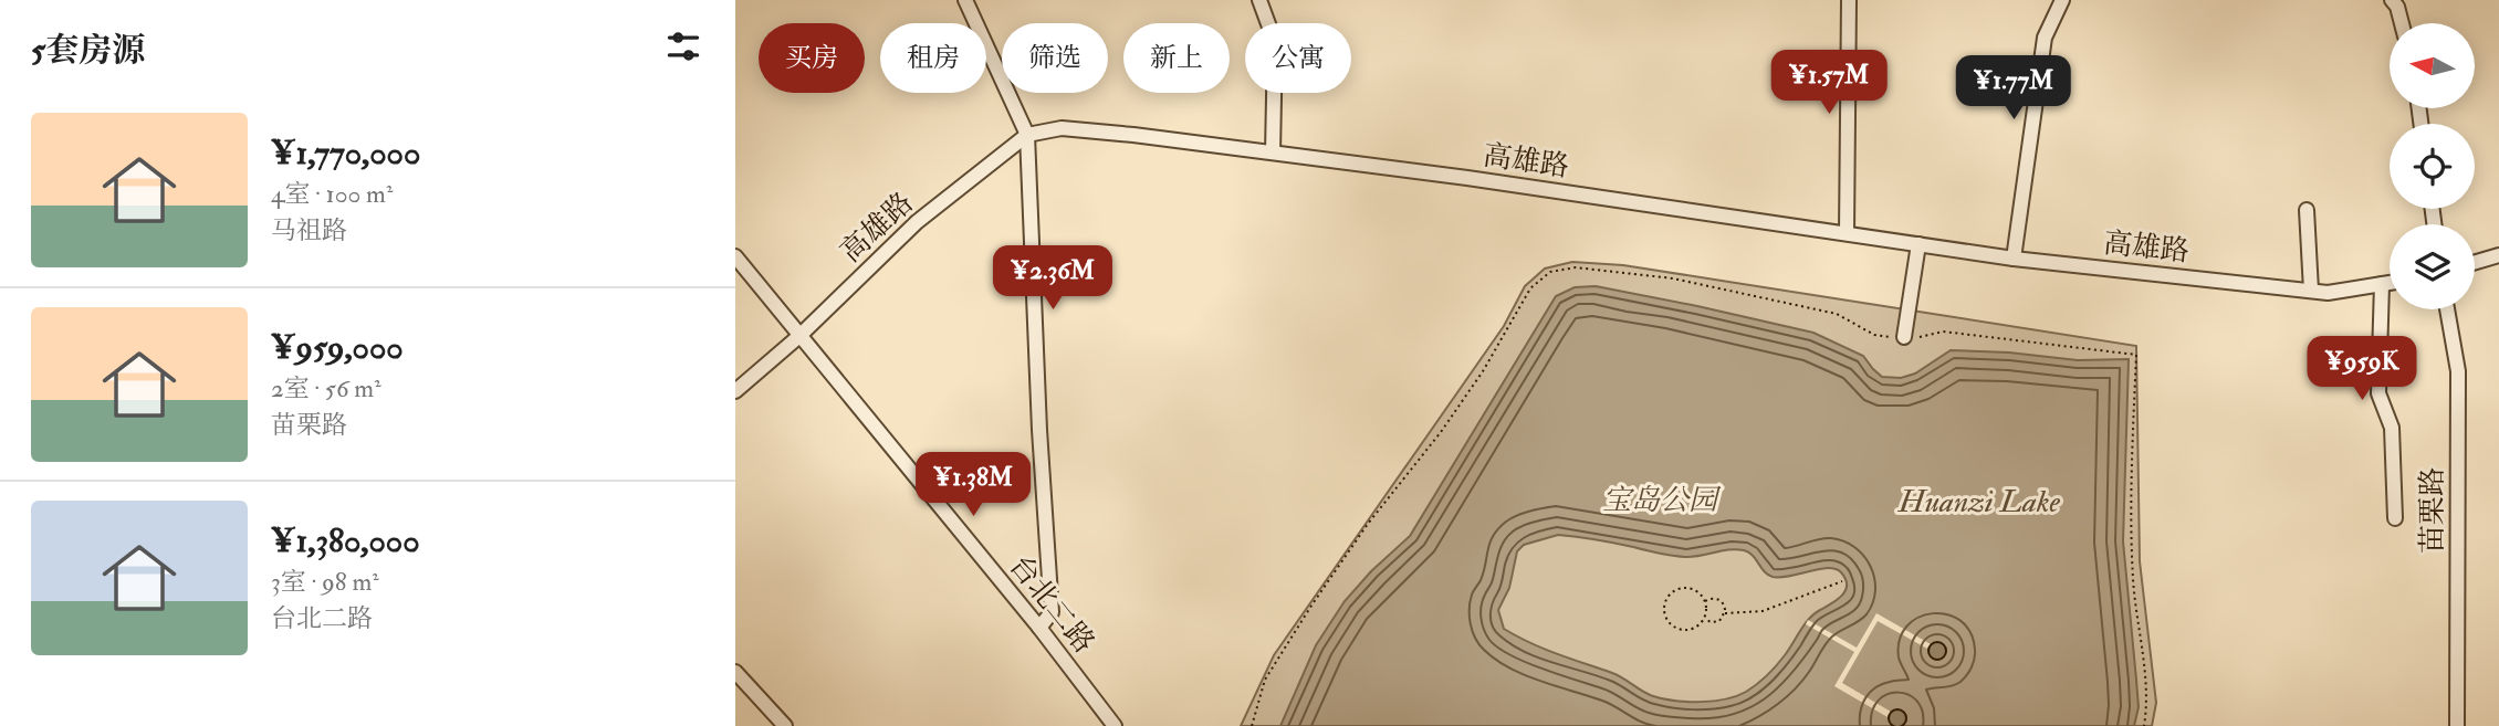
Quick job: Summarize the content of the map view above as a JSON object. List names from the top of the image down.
{
  "streets": {
    "street": ["高雄路", "苗栗路", "台北二路"]
  },
  "crossings": [
    ["高雄路", "台北二路"]
  ],
  "water": ["Huanzi Lake"],
  "parks": ["宝岛公园"],
  "north": "left",
  "page": {
    "heading": "5套房源",
    "chip": [
      "买房",
      "租房",
      "筛选",
      "新上",
      "公寓"
    ],
    "price": [
      "¥1.57M",
      "¥1.77M",
      "¥2.36M",
      "¥959K",
      "¥1.38M"
    ],
    "list": [
      {
        "name": "¥1,770,000",
        "note": "4室 · 100 m² · 马祖路"
      },
      {
        "name": "¥959,000",
        "note": "2室 · 56 m² · 苗栗路"
      },
      {
        "name": "¥1,380,000",
        "note": "3室 · 98 m² · 台北二路"
      }
    ]
  }
}
